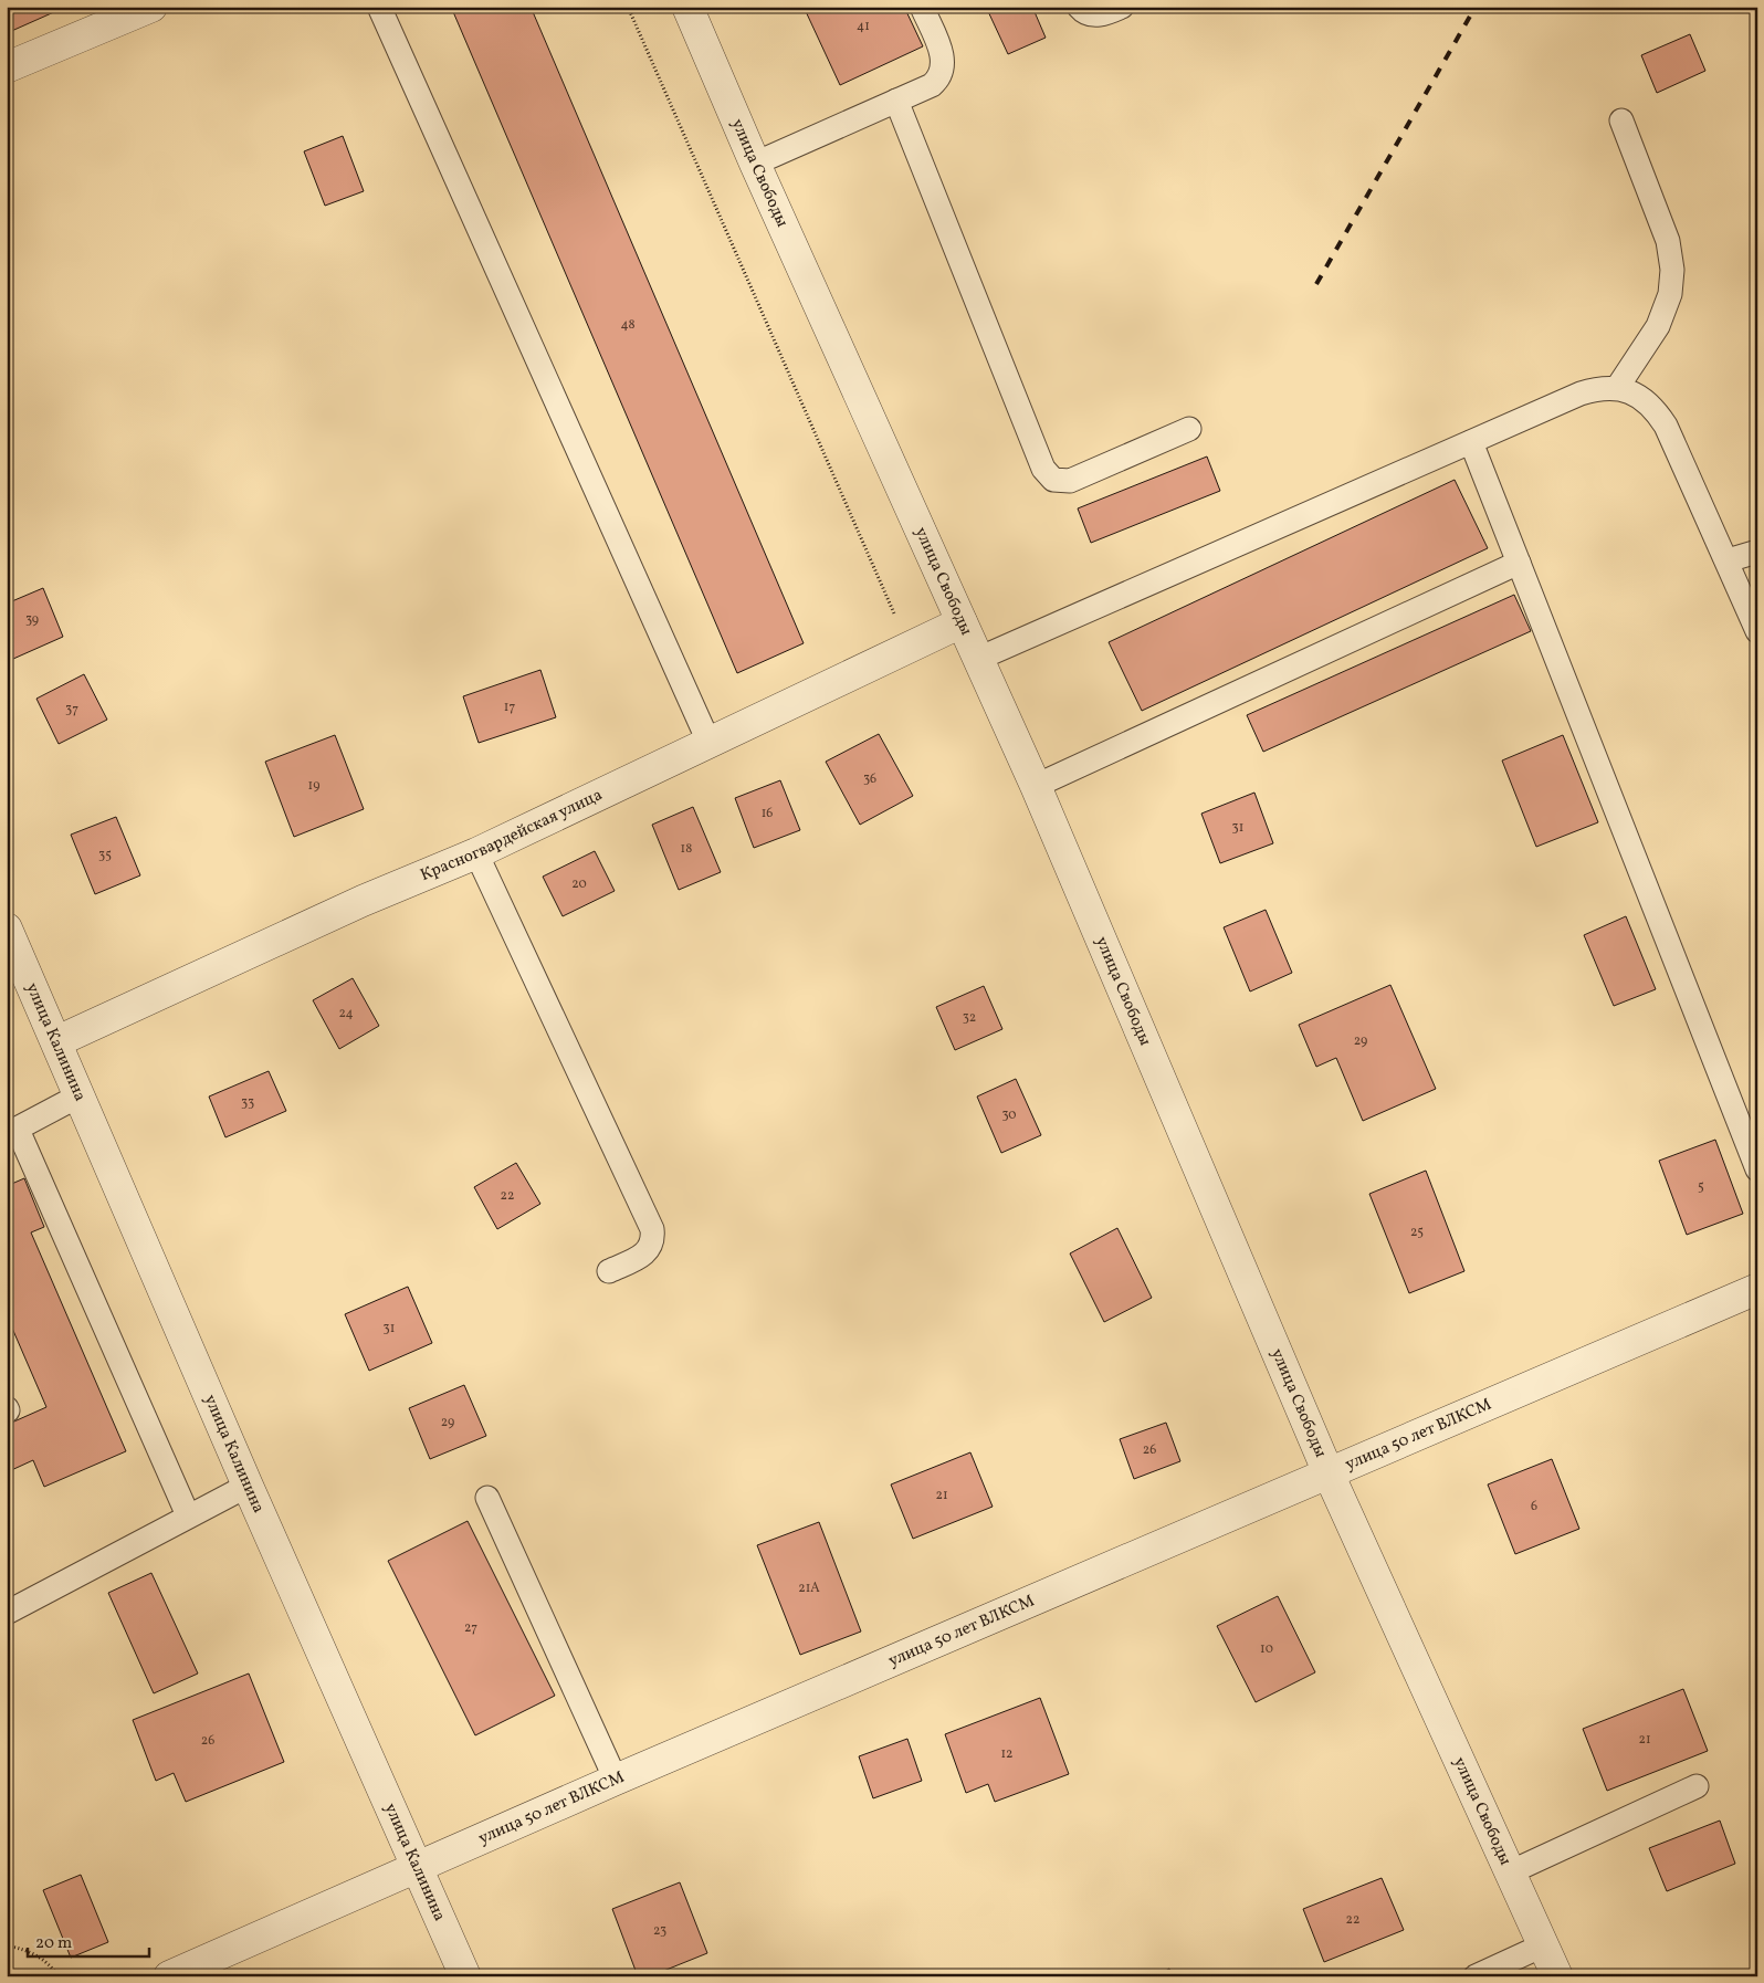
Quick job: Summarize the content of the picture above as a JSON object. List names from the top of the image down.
{
  "streets": {
    "street": [
      "улица Свободы",
      "Красногвардейская улица",
      "улица Калинина",
      "улица 50 лет ВЛКСМ"
    ]
  },
  "crossings": [
    ["улица Свободы", "Красногвардейская улица"],
    ["улица Свободы", "улица 50 лет ВЛКСМ"],
    ["Красногвардейская улица", "улица Калинина"],
    ["улица Калинина", "улица 50 лет ВЛКСМ"]
  ],
  "house_numbers": [
    "41",
    "48",
    "39",
    "17",
    "37",
    "36",
    "19",
    "16",
    "31",
    "18",
    "35",
    "20",
    "24",
    "32",
    "29",
    "33",
    "30",
    "5",
    "22",
    "25",
    "31",
    "29",
    "26",
    "21",
    "6",
    "21А",
    "27",
    "10",
    "21",
    "26",
    "12",
    "22",
    "23"
  ],
  "scale_bar": "20 m"
}
